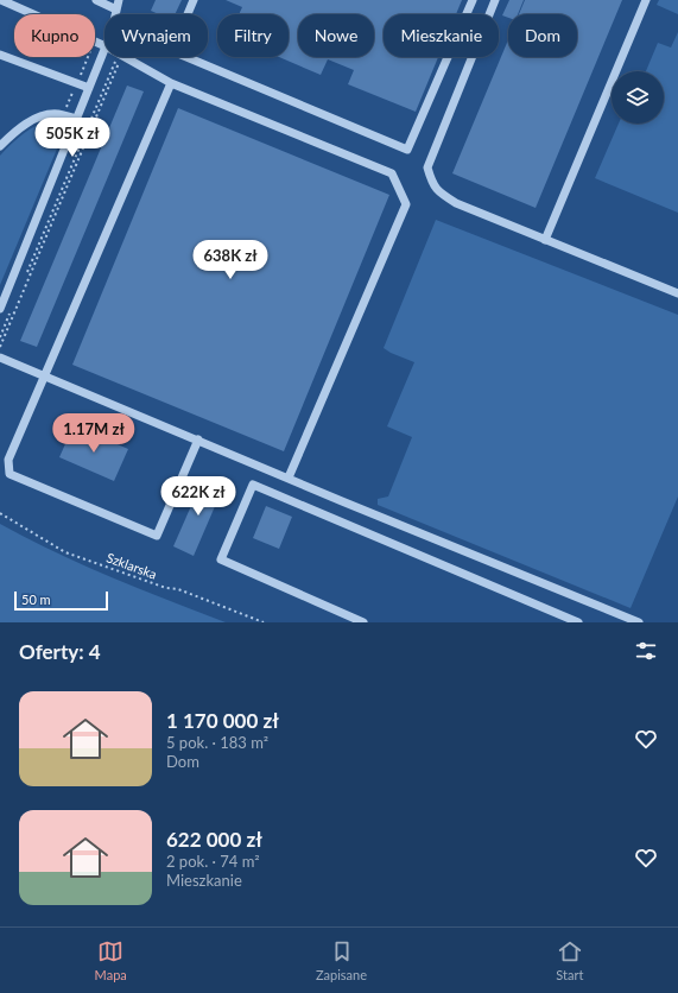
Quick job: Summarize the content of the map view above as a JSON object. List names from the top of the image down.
{
  "streets": {
    "path": ["Szklarska"]
  },
  "scale_bar": "50 m",
  "page": {
    "chip": [
      "Kupno",
      "Wynajem",
      "Filtry",
      "Nowe",
      "Mieszkanie",
      "Dom"
    ],
    "price": [
      "505K zł",
      "638K zł",
      "1.17M zł",
      "622K zł"
    ],
    "scale": "50 m",
    "heading": "Oferty: 4",
    "list": [
      {
        "name": "1 170 000 zł",
        "note": "5 pok. · 183 m² · Dom"
      },
      {
        "name": "622 000 zł",
        "note": "2 pok. · 74 m² · Mieszkanie"
      }
    ],
    "tabs": ["Mapa", "Zapisane", "Start"]
  }
}
